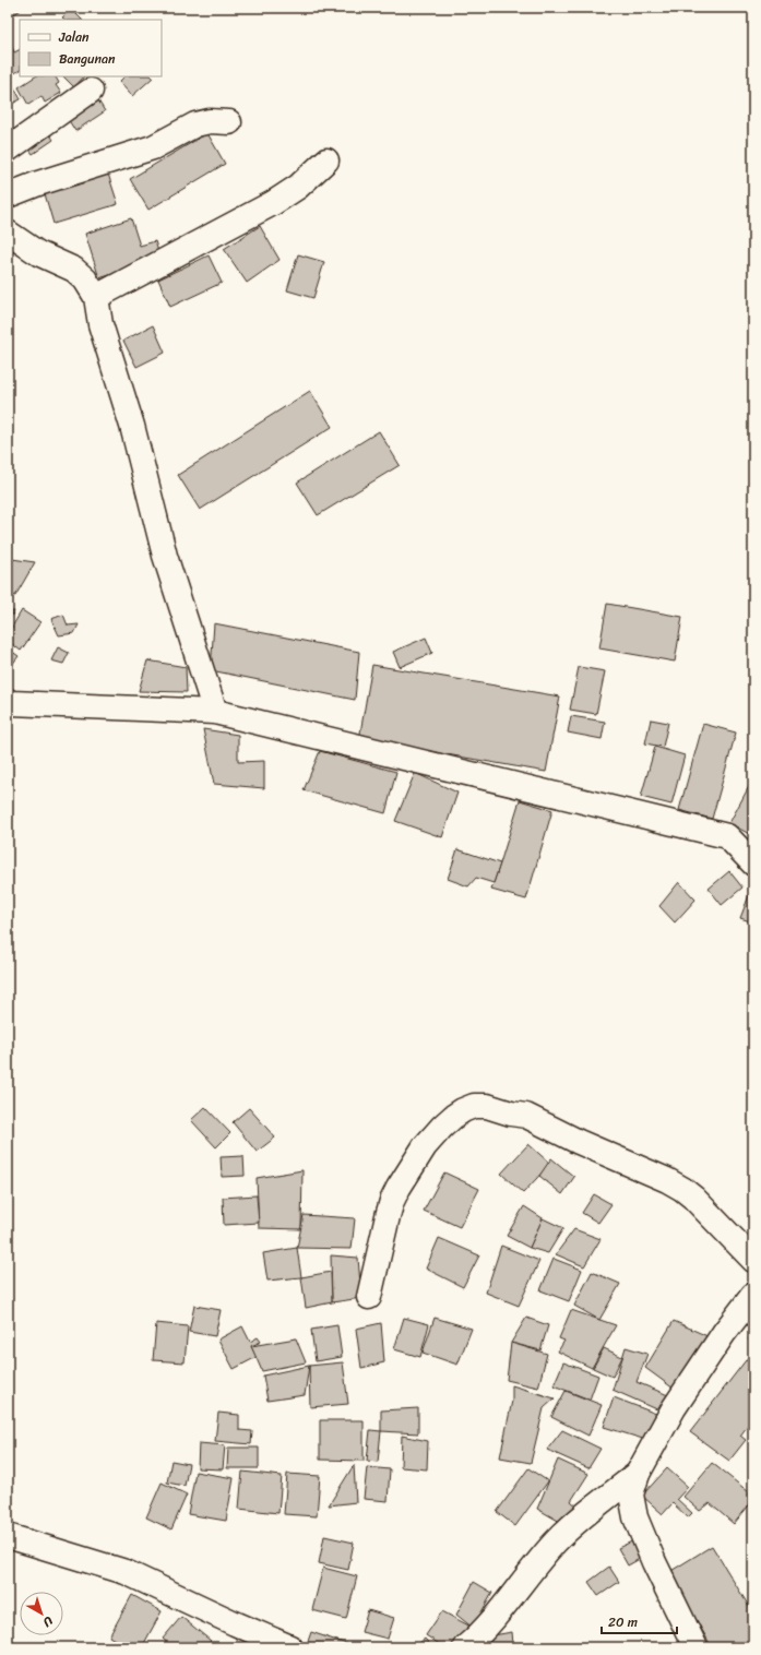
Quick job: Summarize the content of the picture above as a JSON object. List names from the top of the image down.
{
  "legend": ["Jalan", "Bangunan"],
  "scale_bar": "20 m",
  "north": "bottom right"
}
